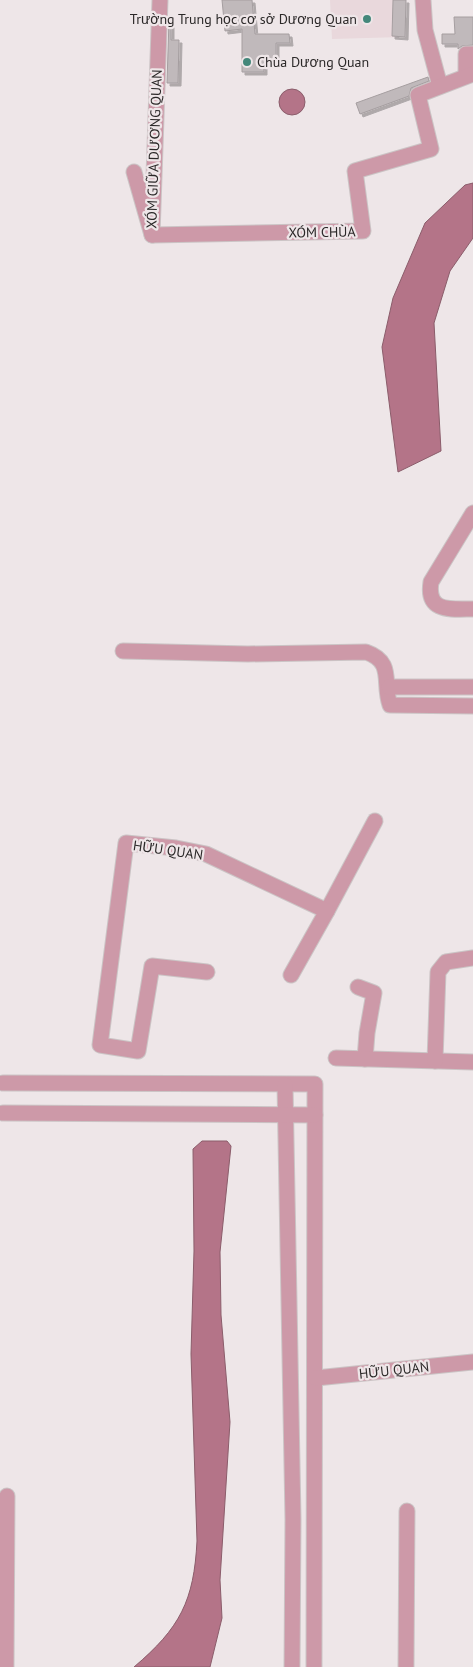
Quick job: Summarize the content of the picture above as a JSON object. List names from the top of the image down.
{
  "streets": {
    "street": ["XÓM GIỮA DƯƠNG QUAN", "XÓM CHÙA", "HỮU QUAN"]
  },
  "crossings": [
    ["XÓM GIỮA DƯƠNG QUAN", "XÓM CHÙA"]
  ],
  "places": ["Trường Trung học cơ sở Dương Quan", "Chùa Dương Quan"]
}
